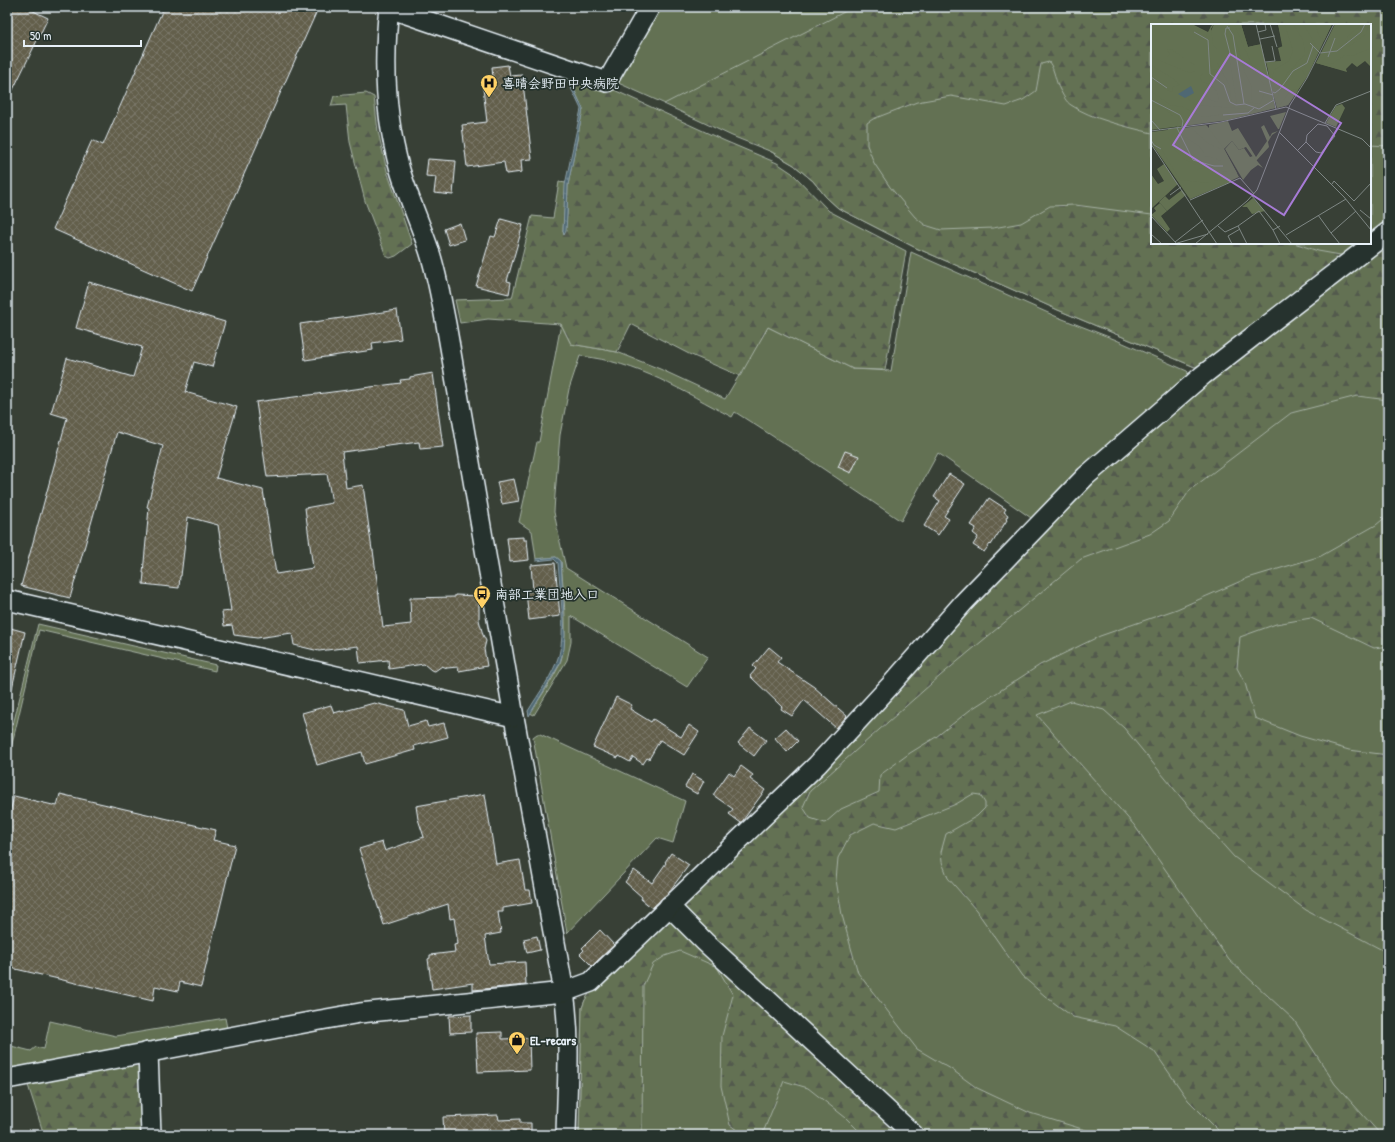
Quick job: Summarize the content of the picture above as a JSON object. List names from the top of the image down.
{
  "places": {
    "hospital": ["喜晴会野田中央病院"],
    "bus stop": ["南部工業団地入口"],
    "shop": ["EL-recars"]
  },
  "scale_bar": "50 m"
}
